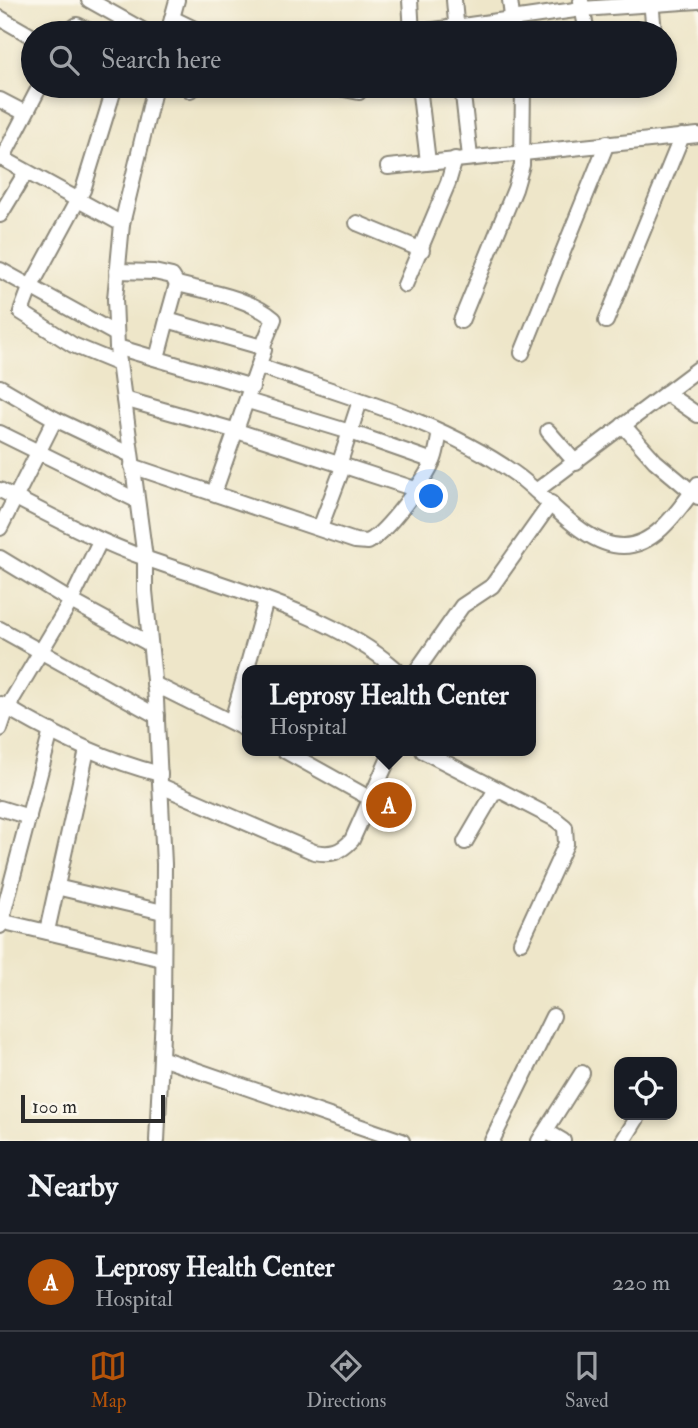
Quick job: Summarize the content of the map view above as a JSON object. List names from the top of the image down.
{
  "scale_bar": "100 m",
  "page": {
    "search": "Search here",
    "popup": ["Leprosy Health Center", "Hospital"],
    "pins": "A",
    "scale": "100 m",
    "heading": "Nearby",
    "list": [
      {
        "mark": "A",
        "name": "Leprosy Health Center",
        "note": "Hospital",
        "value": "220 m"
      }
    ],
    "nav": ["Map", "Directions", "Saved"]
  }
}
